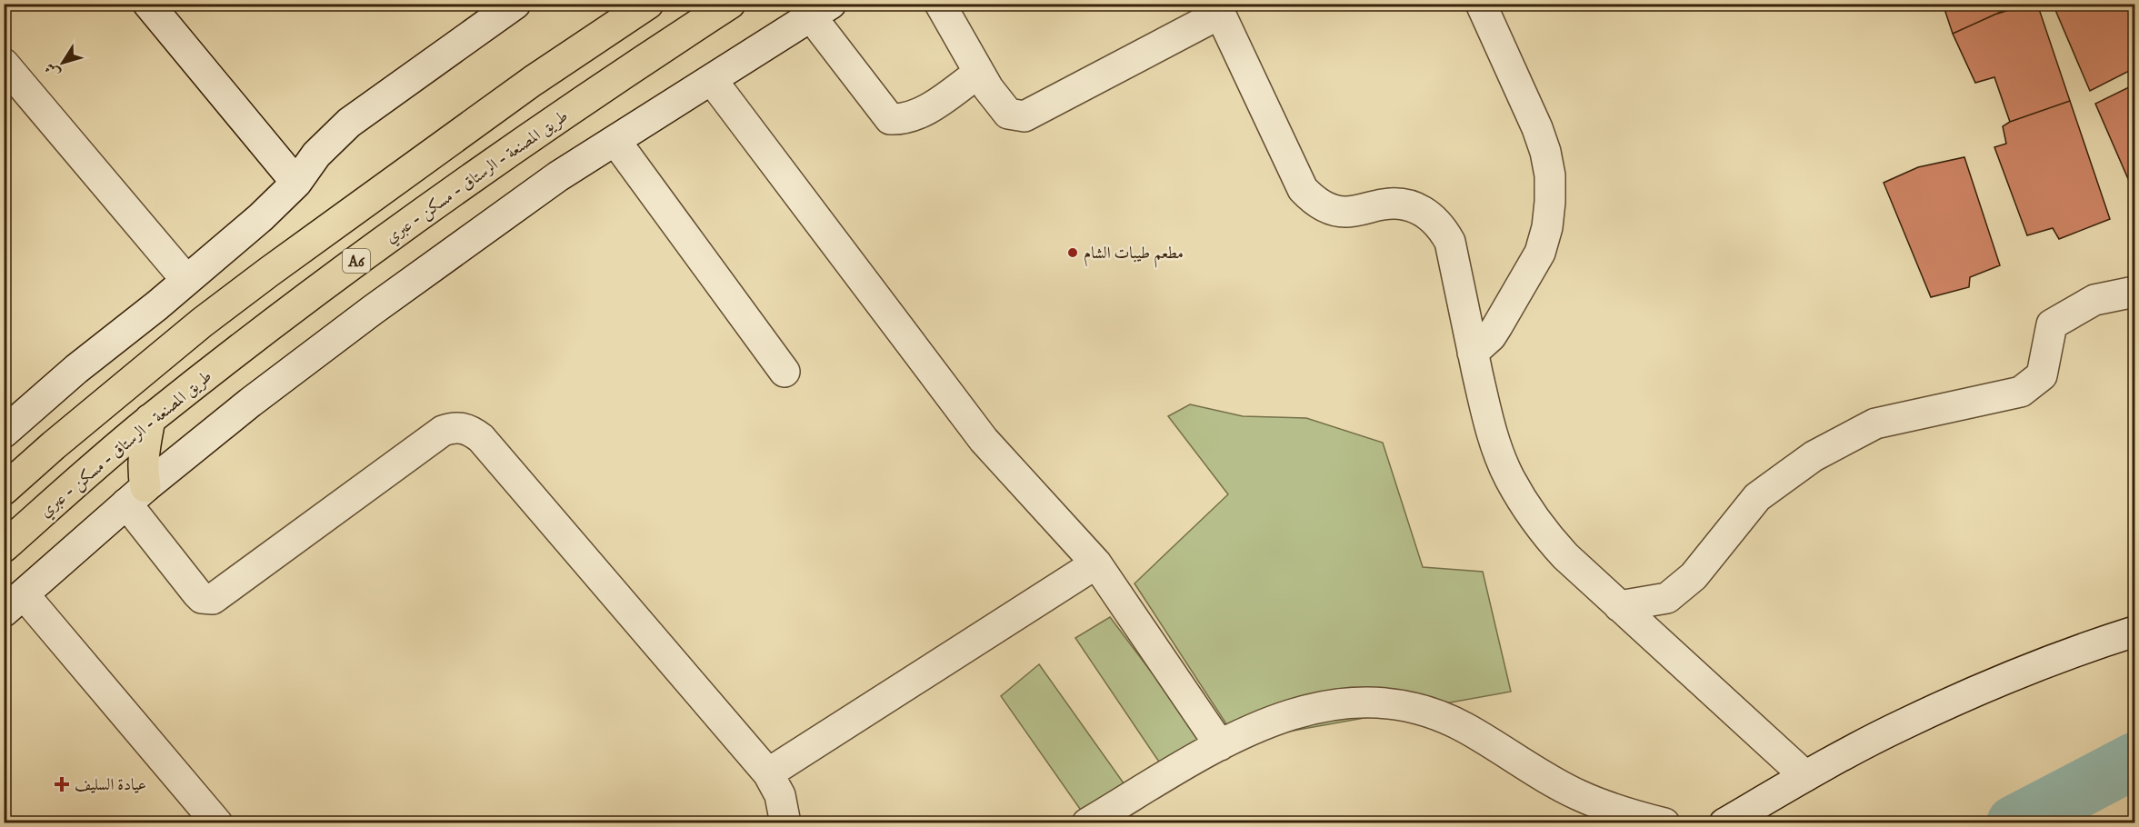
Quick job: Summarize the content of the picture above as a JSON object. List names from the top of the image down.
{
  "streets": {
    "highway": ["طريق المصنعة - الرستاق - مسكن - عبري", "A6"]
  },
  "places": {
    "other": ["مطعم طيبات الشام"],
    "health": ["عيادة السليف"]
  },
  "north": "bottom left"
}
